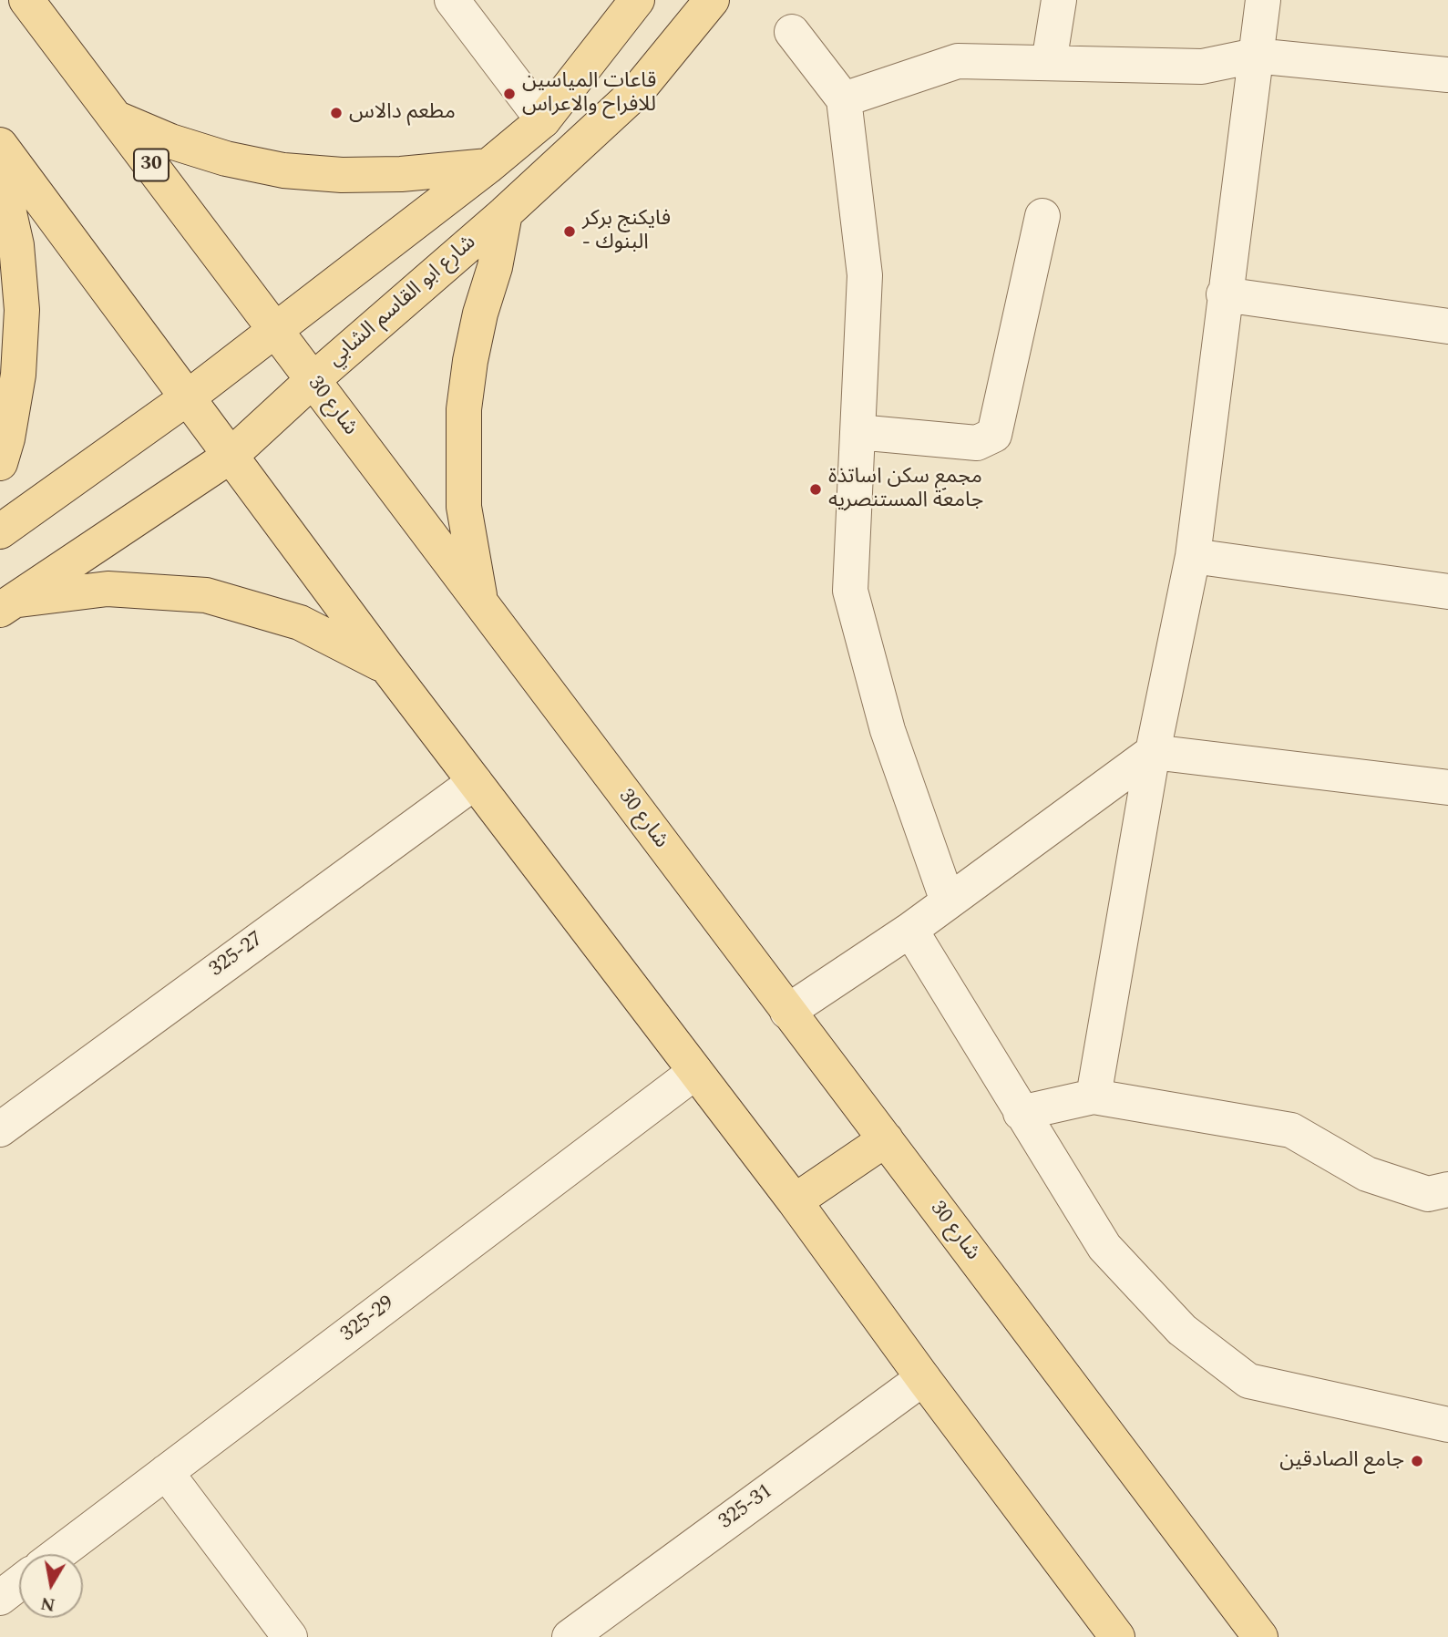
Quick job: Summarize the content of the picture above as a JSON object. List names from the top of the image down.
{
  "streets": {
    "main road": ["30", "شارع ابو القاسم الشابي", "شارع 30"],
    "street": ["325-27", "325-29", "325-31"]
  },
  "crossings": [
    ["شارع ابو القاسم الشابي", "شارع 30"]
  ],
  "places": [
    "قاعات المياسين للافراح والاعراس",
    "مطعم دالاس",
    "فايكنج بركر - البنوك",
    "مجمع سكن اساتذة جامعة المستنصريه",
    "جامع الصادقين"
  ],
  "north": "bottom"
}
